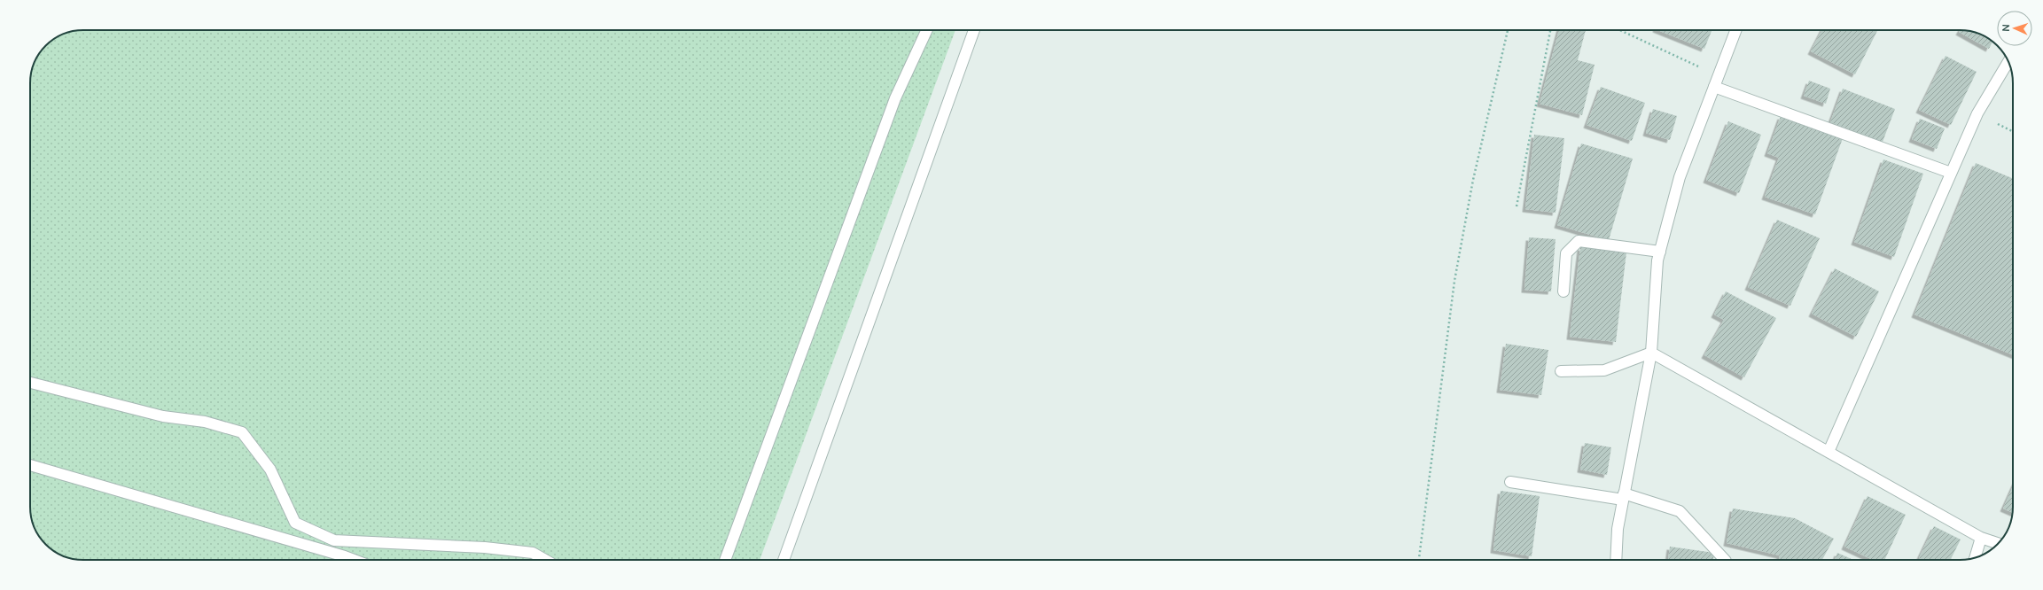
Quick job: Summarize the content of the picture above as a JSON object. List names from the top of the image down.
{
  "north": "left"
}
